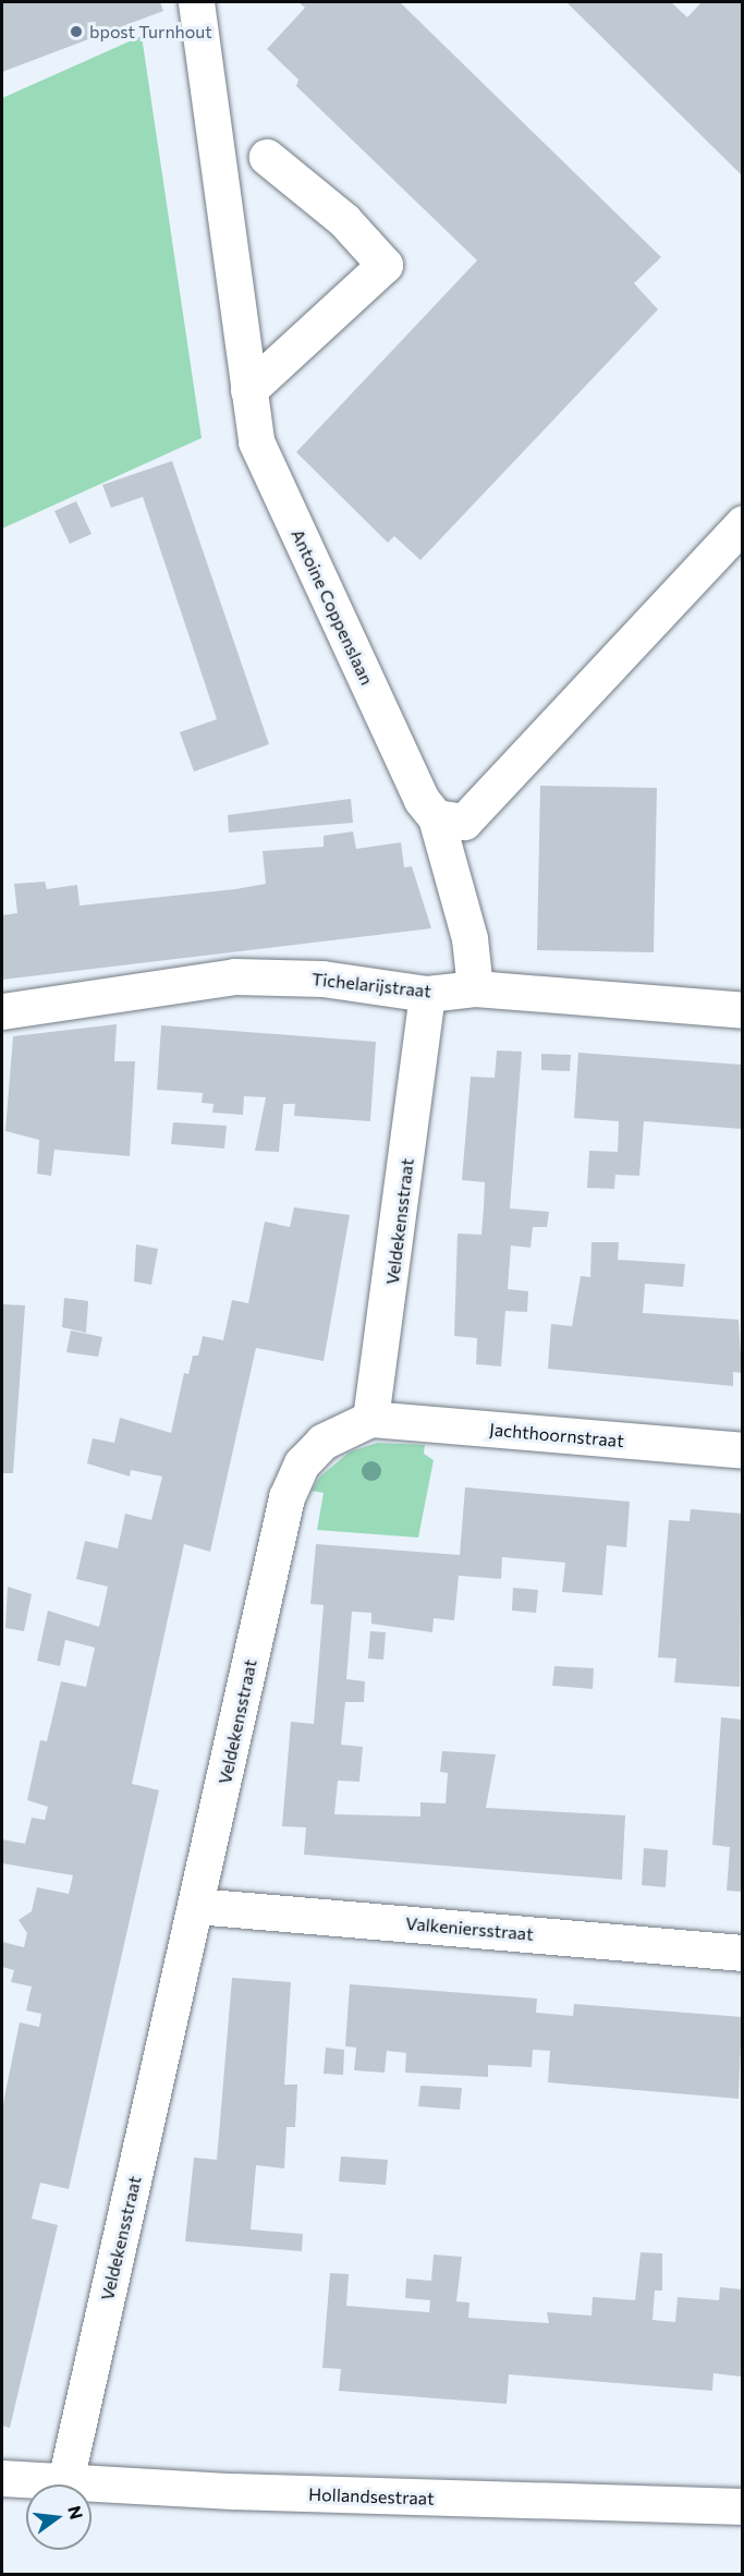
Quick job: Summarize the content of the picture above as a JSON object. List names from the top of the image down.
{
  "streets": {
    "street": [
      "Antoine Coppenslaan",
      "Tichelarijstraat",
      "Veldekensstraat",
      "Jachthoornstraat",
      "Valkeniersstraat",
      "Hollandsestraat"
    ]
  },
  "crossings": [
    ["Antoine Coppenslaan", "Tichelarijstraat"],
    ["Tichelarijstraat", "Veldekensstraat"],
    ["Veldekensstraat", "Jachthoornstraat"],
    ["Veldekensstraat", "Valkeniersstraat"],
    ["Veldekensstraat", "Hollandsestraat"]
  ],
  "places": ["bpost Turnhout"],
  "north": "right"
}
